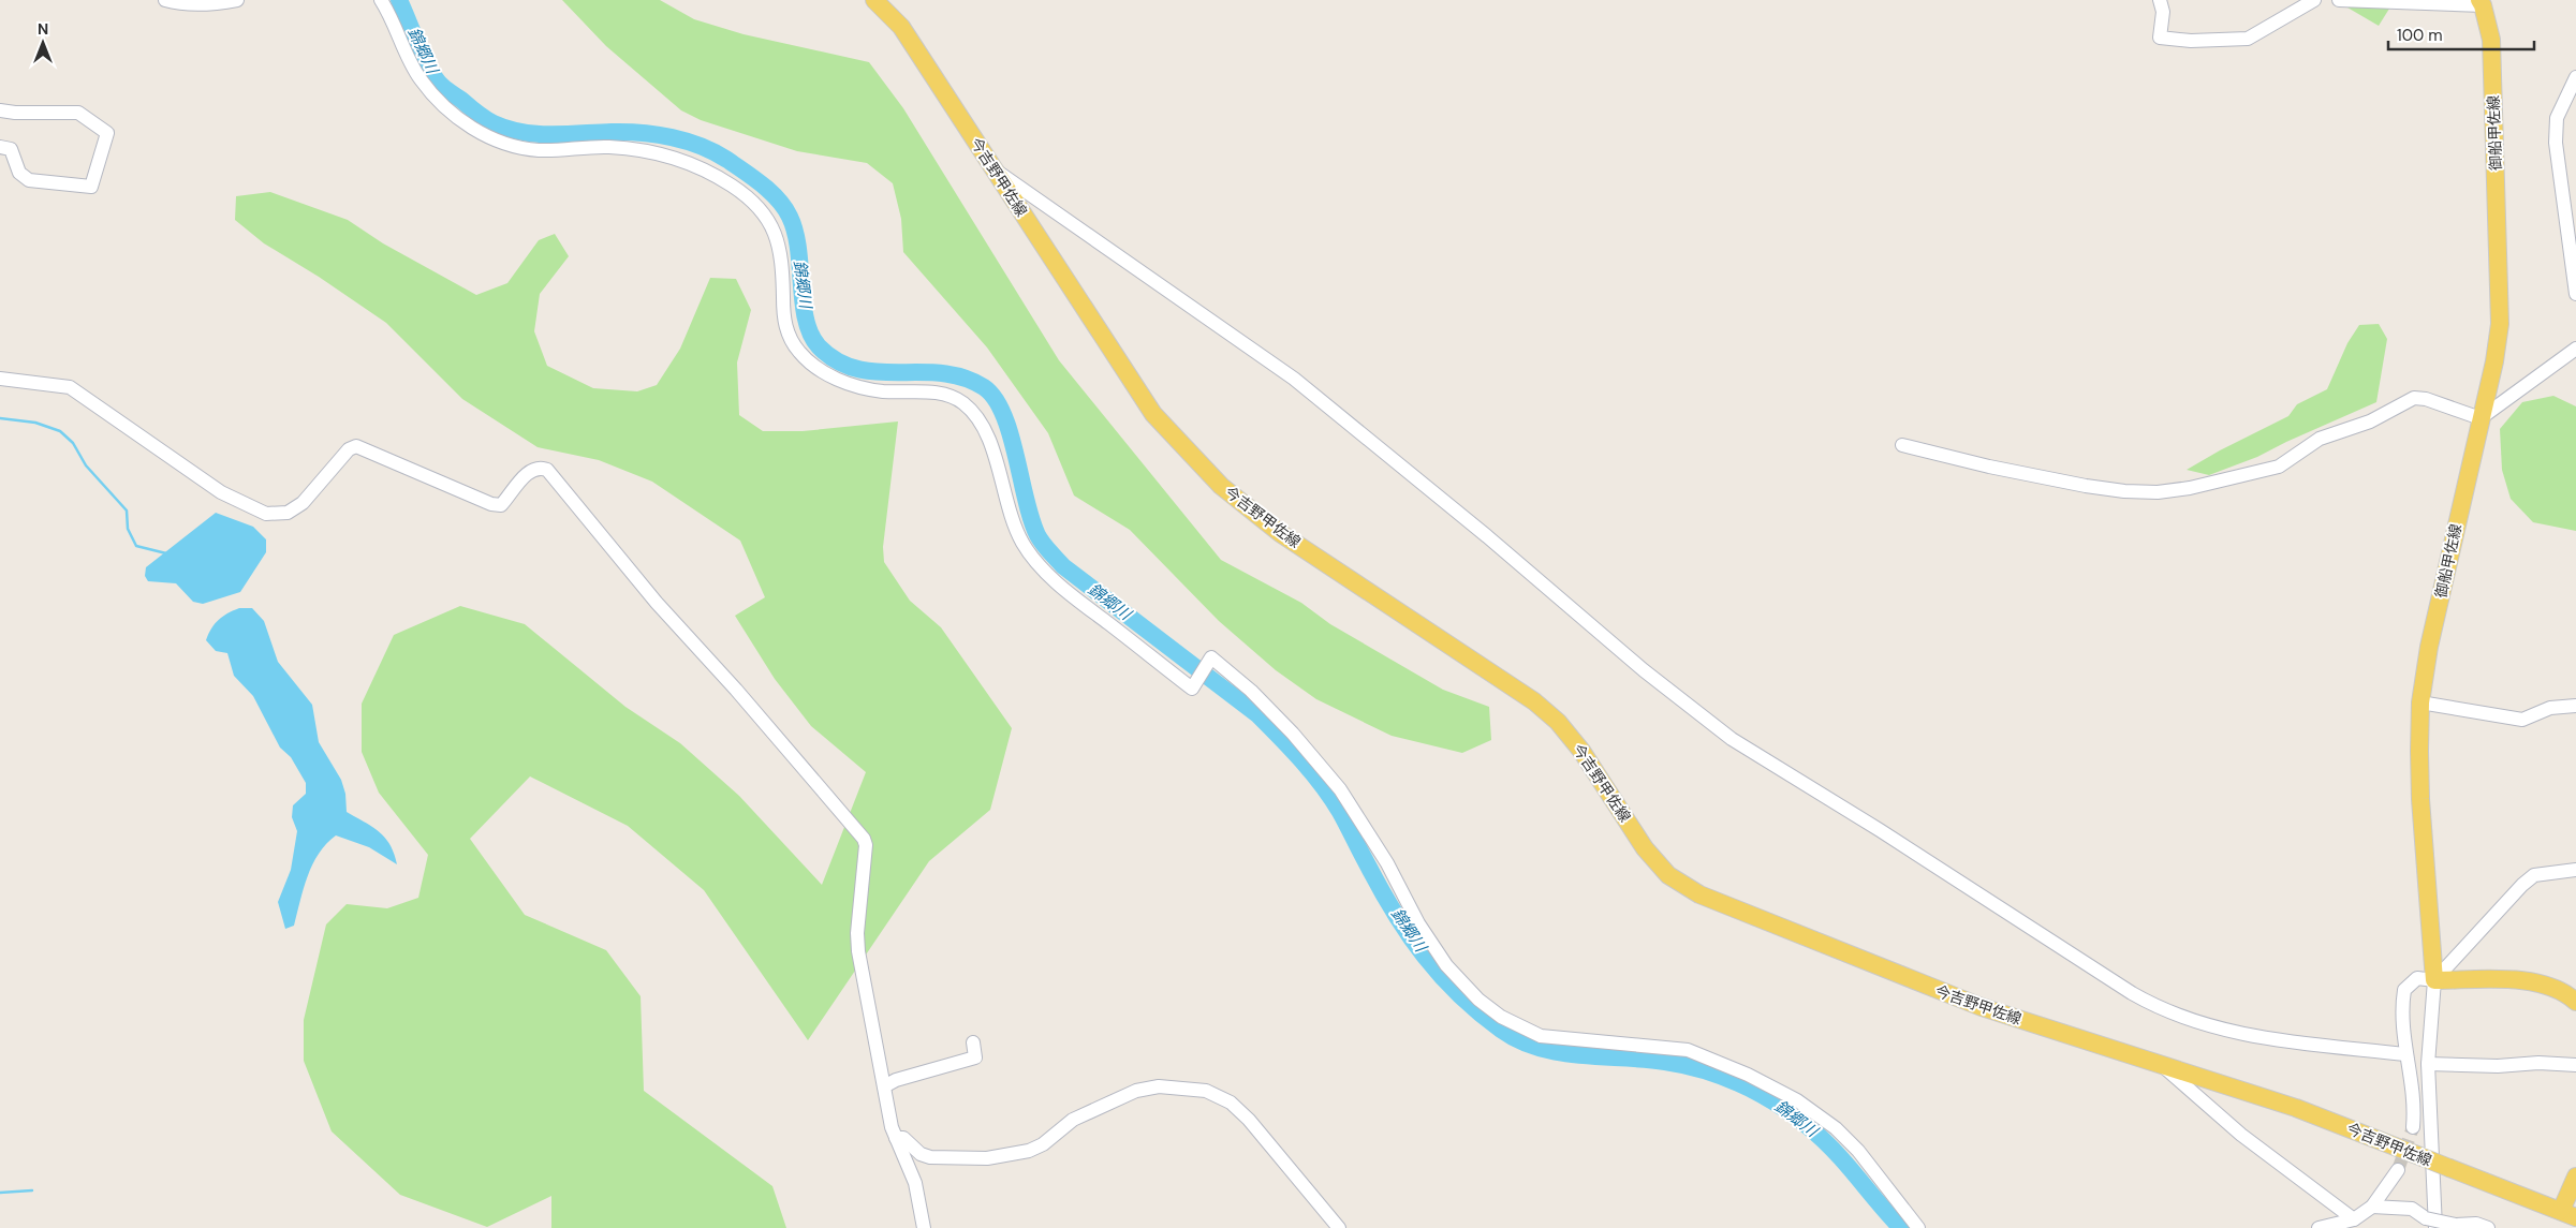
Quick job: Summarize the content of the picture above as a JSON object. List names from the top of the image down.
{
  "streets": {
    "main road": ["御船甲佐線", "今吉野甲佐線"]
  },
  "water": ["錦郷川"],
  "scale_bar": "100 m",
  "north": "top"
}
